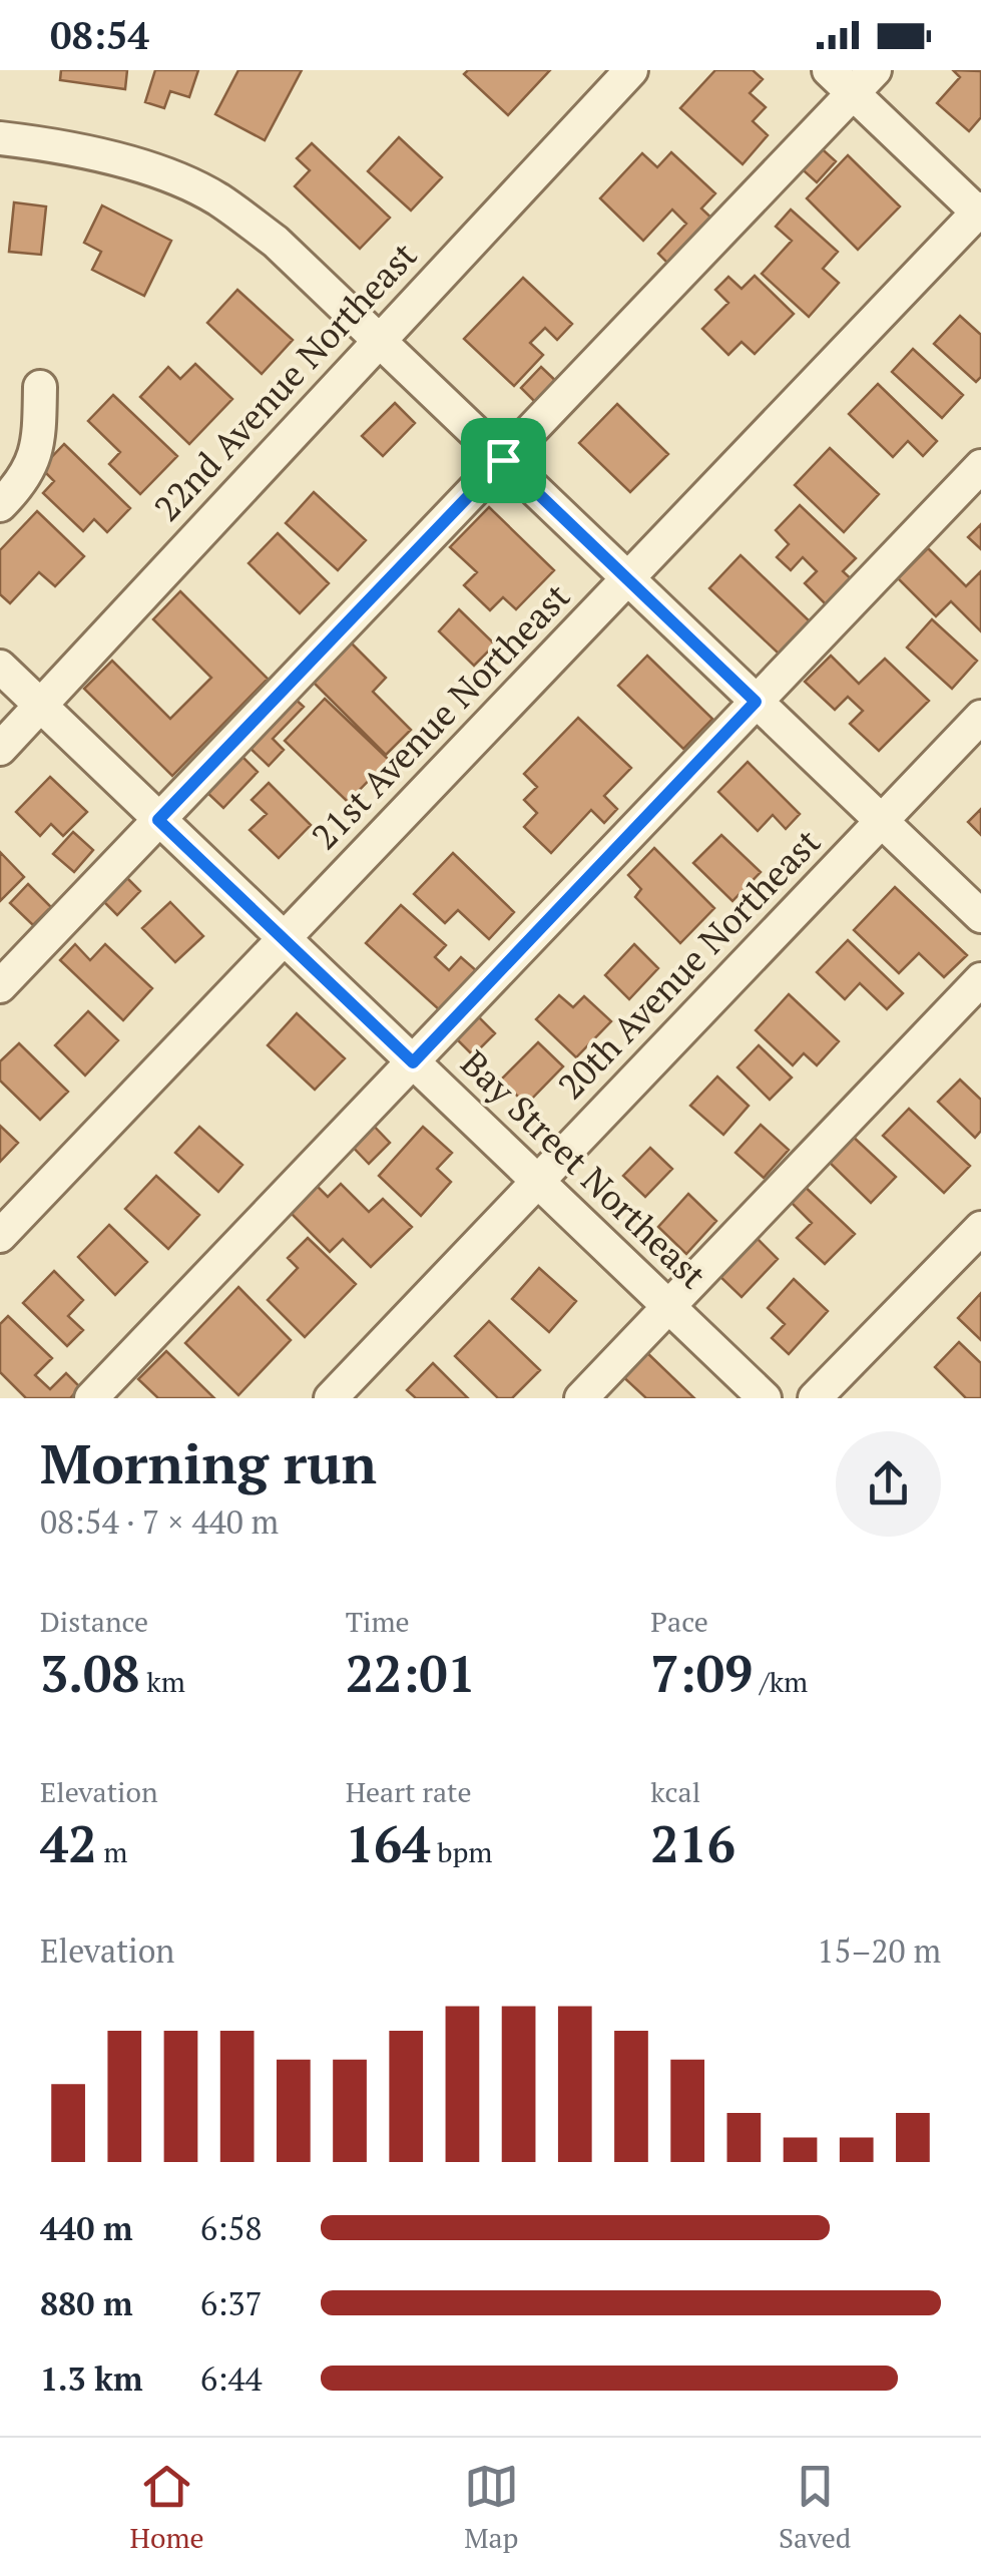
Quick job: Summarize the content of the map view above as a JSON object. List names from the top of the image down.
{
  "streets": {
    "street": [
      "22nd Avenue Northeast",
      "21st Avenue Northeast",
      "20th Avenue Northeast",
      "Bay Street Northeast"
    ]
  },
  "crossings": [
    ["22nd Avenue Northeast", "Bay Street Northeast"],
    ["21st Avenue Northeast", "Bay Street Northeast"],
    ["20th Avenue Northeast", "Bay Street Northeast"]
  ],
  "page": {
    "status": "08:54",
    "heading": ["Morning run", "08:54 · 7 × 440 m"],
    "stats": [
      ["Distance", "3.08 km"],
      ["Time", "22:01"],
      ["Pace", "7:09 /km"],
      ["Elevation", "42 m"],
      ["Heart rate", "164 bpm"],
      ["kcal", "216"]
    ],
    "chart": ["Elevation", "15–20 m"],
    "list": [
      {
        "name": "440 m",
        "note": "6:58"
      },
      {
        "name": "880 m",
        "note": "6:37"
      },
      {
        "name": "1.3 km",
        "note": "6:44"
      }
    ],
    "tabs": ["Home", "Map", "Saved"]
  }
}
